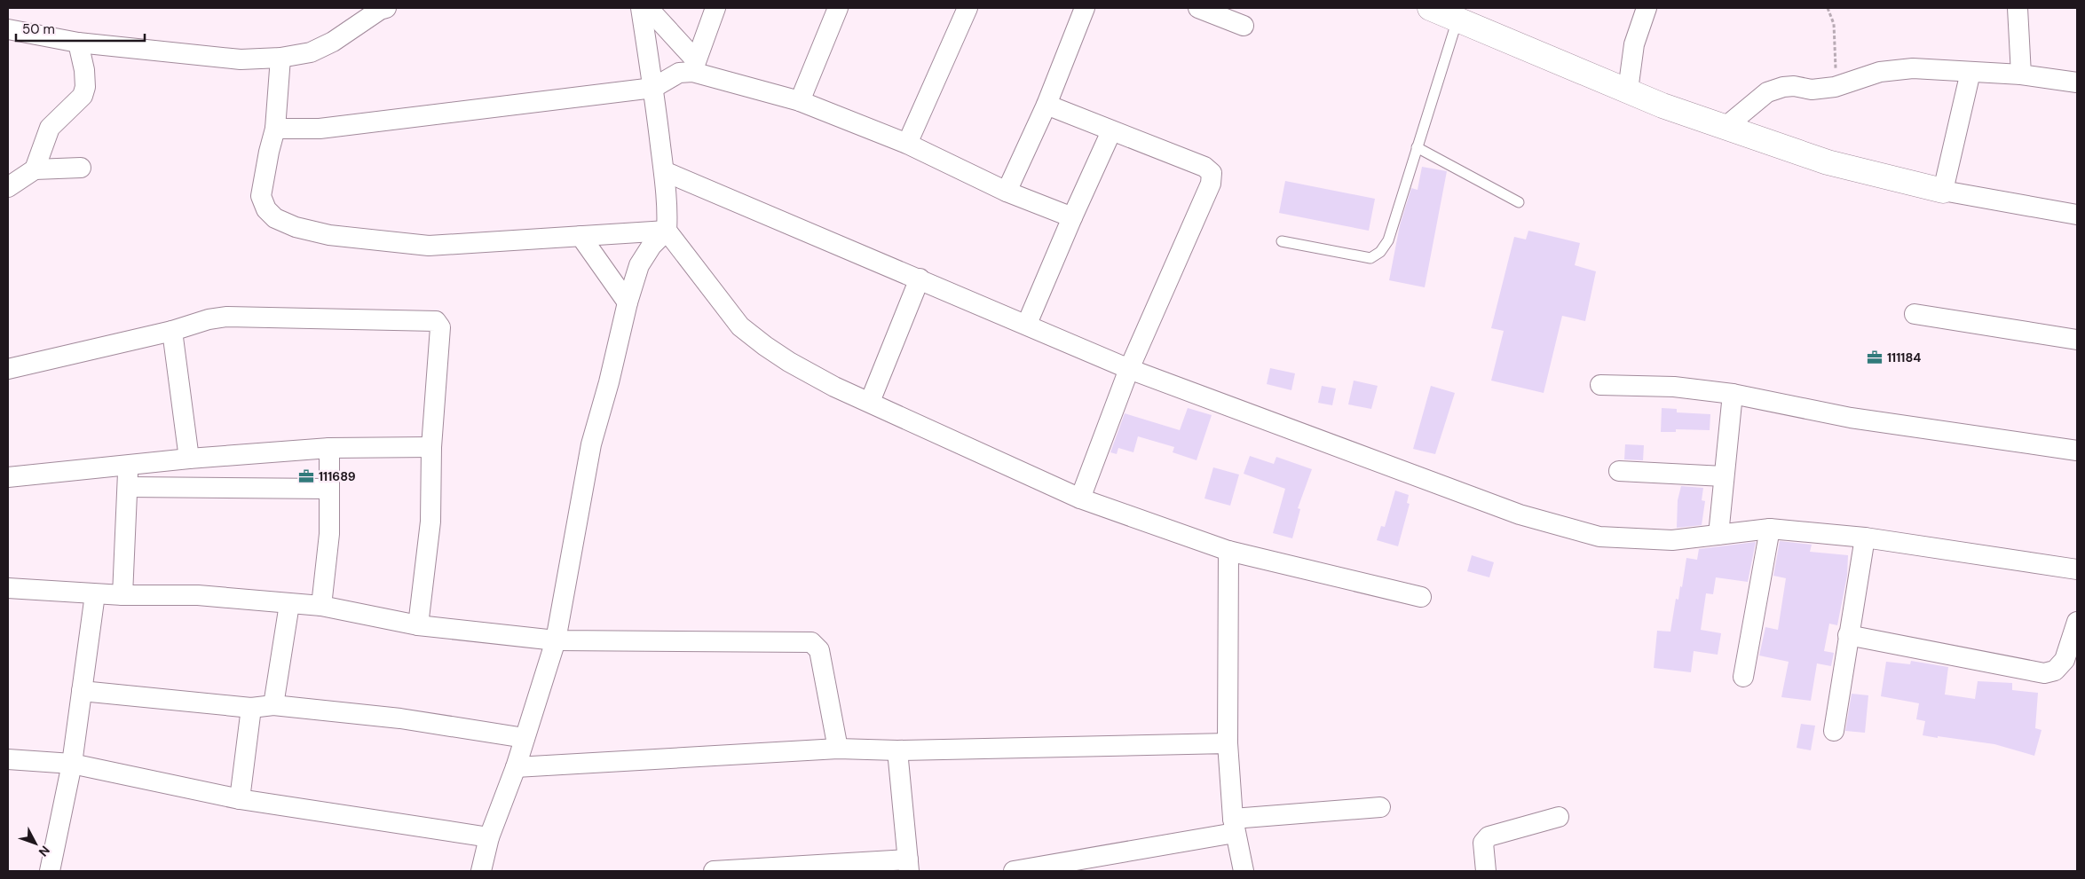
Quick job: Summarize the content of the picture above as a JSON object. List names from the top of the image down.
{
  "places": {
    "office": ["111184", "111689"]
  },
  "scale_bar": "50 m",
  "north": "bottom right"
}
